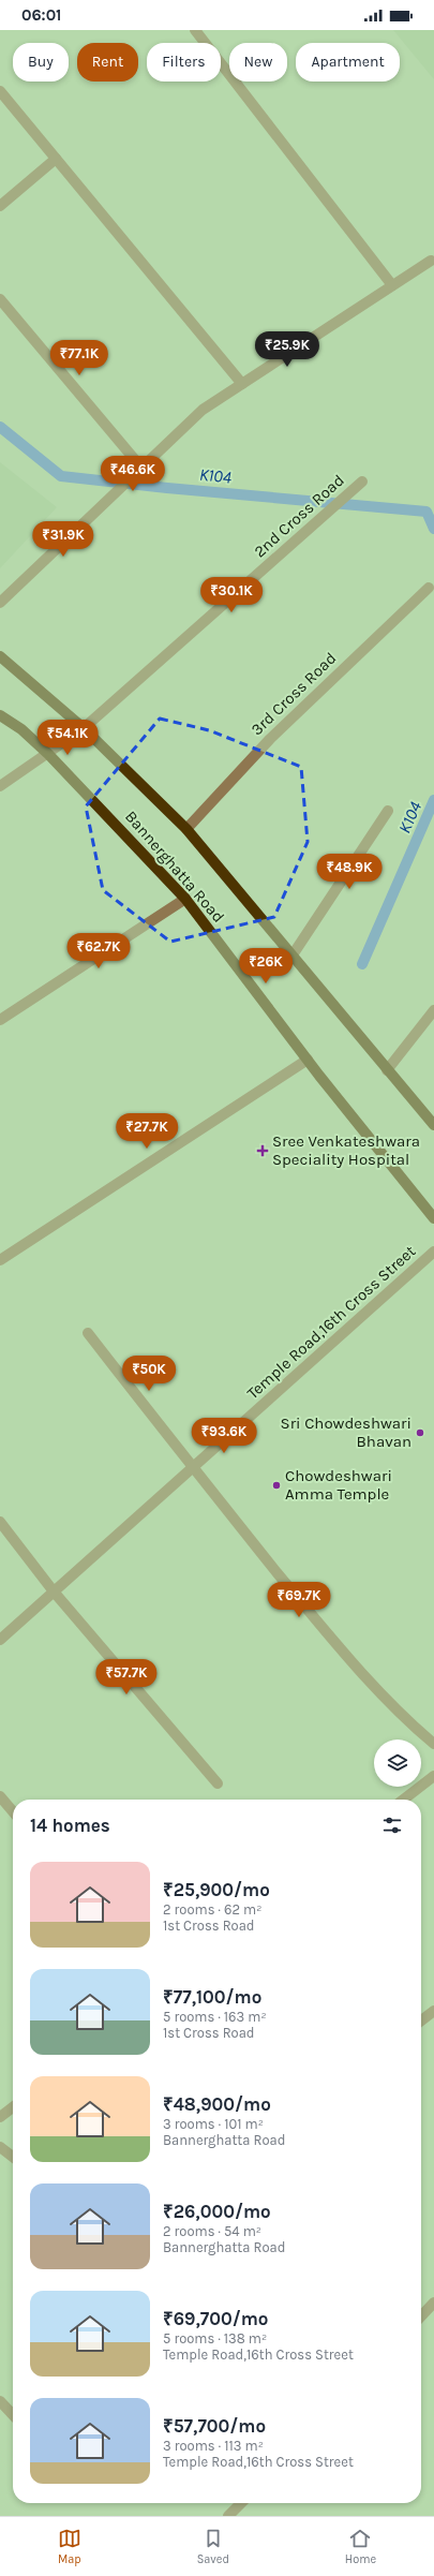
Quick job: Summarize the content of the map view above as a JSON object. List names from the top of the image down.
{
  "streets": {
    "main road": ["Bannerghatta Road"],
    "street": ["2nd Cross Road", "3rd Cross Road", "Temple Road,16th Cross Street"]
  },
  "crossings": [
    ["2nd Cross Road", "Bannerghatta Road"],
    ["3rd Cross Road", "Bannerghatta Road"]
  ],
  "water": ["K104"],
  "places": {
    "health": ["Sree Venkateshwara Speciality Hospital"],
    "other": ["Sri Chowdeshwari Bhavan", "Chowdeshwari Amma Temple"]
  },
  "page": {
    "status": "06:01",
    "chip": [
      "Buy",
      "Rent",
      "Filters",
      "New",
      "Apartment"
    ],
    "price": [
      "₹25.9K",
      "₹77.1K",
      "₹46.6K",
      "₹31.9K",
      "₹30.1K",
      "₹54.1K",
      "₹48.9K",
      "₹62.7K",
      "₹26K",
      "₹27.7K",
      "₹50K",
      "₹93.6K",
      "₹69.7K",
      "₹57.7K"
    ],
    "heading": "14 homes",
    "list": [
      {
        "name": "₹25,900/mo",
        "note": "2 rooms · 62 m² · 1st Cross Road"
      },
      {
        "name": "₹77,100/mo",
        "note": "5 rooms · 163 m² · 1st Cross Road"
      },
      {
        "name": "₹48,900/mo",
        "note": "3 rooms · 101 m² · Bannerghatta Road"
      },
      {
        "name": "₹26,000/mo",
        "note": "2 rooms · 54 m² · Bannerghatta Road"
      },
      {
        "name": "₹69,700/mo",
        "note": "5 rooms · 138 m² · Temple Road,16th Cross Street"
      },
      {
        "name": "₹57,700/mo",
        "note": "3 rooms · 113 m² · Temple Road,16th Cross Street"
      }
    ],
    "tabs": ["Map", "Saved", "Home"]
  }
}
